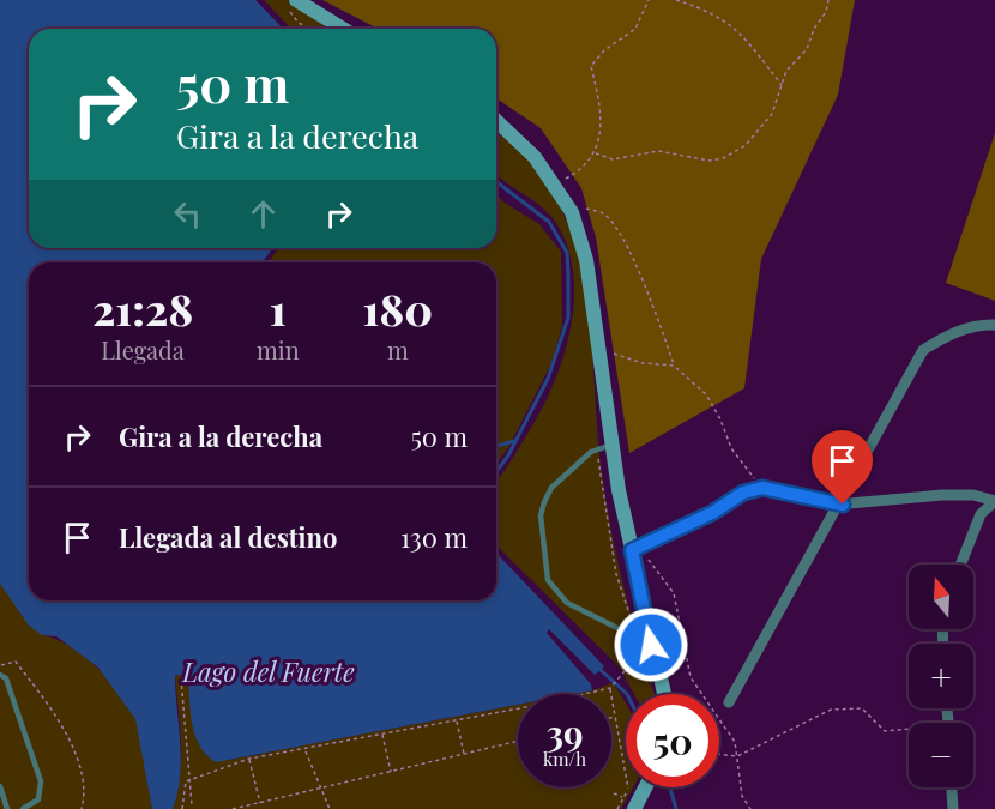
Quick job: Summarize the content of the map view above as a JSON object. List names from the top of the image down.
{
  "water": ["Lago del Fuerte"],
  "north": "top",
  "page": {
    "turn": ["50 m", "Gira a la derecha"],
    "eta": [
      "21:28",
      "Llegada",
      "1",
      "min",
      "180",
      "m"
    ],
    "list": [
      {
        "name": "Gira a la derecha",
        "value": "50 m"
      },
      {
        "name": "Llegada al destino",
        "value": "130 m"
      }
    ],
    "map_buttons": ["+", "−"],
    "speed": "39 km/h",
    "limit": "50"
  }
}
